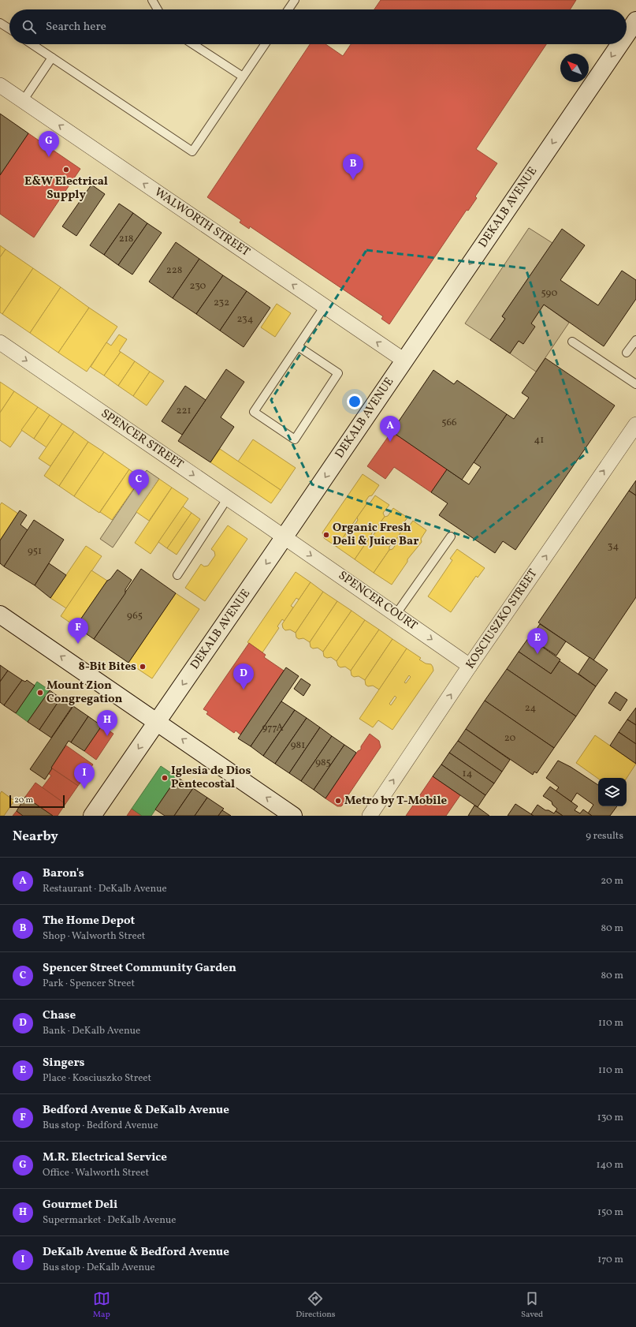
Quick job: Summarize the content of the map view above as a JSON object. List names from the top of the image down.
{
  "streets": {
    "main road": ["DEKALB AVENUE"],
    "street": [
      "WALWORTH STREET",
      "SPENCER STREET",
      "SPENCER COURT",
      "KOSCIUSZKO STREET"
    ]
  },
  "crossings": [
    ["DEKALB AVENUE", "WALWORTH STREET"],
    ["DEKALB AVENUE", "SPENCER STREET"],
    ["DEKALB AVENUE", "SPENCER COURT"],
    ["SPENCER STREET", "SPENCER COURT"],
    ["SPENCER COURT", "KOSCIUSZKO STREET"]
  ],
  "one_way": [
    "DEKALB AVENUE",
    "WALWORTH STREET",
    "SPENCER STREET",
    "SPENCER COURT",
    "KOSCIUSZKO STREET"
  ],
  "places": [
    "E&W Electrical Supply",
    "Organic Fresh Deli & Juice Bar",
    "8-Bit Bites",
    "Mount Zion Congregation",
    "Iglesia de Dios Pentecostal",
    "Metro by T-Mobile"
  ],
  "house_numbers": [
    "218",
    "228",
    "230",
    "590",
    "232",
    "234",
    "221",
    "566",
    "41",
    "34",
    "951",
    "965",
    "24",
    "977A",
    "20",
    "981",
    "985",
    "14"
  ],
  "scale_bar": "20 m",
  "north": "top left",
  "page": {
    "search": "Search here",
    "pins": [
      "G",
      "B",
      "A",
      "C",
      "F",
      "E",
      "D",
      "H",
      "I"
    ],
    "scale": "20 m",
    "heading": ["Nearby", "9 results"],
    "list": [
      {
        "mark": "A",
        "name": "Baron's",
        "note": "Restaurant · DeKalb Avenue",
        "value": "20 m"
      },
      {
        "mark": "B",
        "name": "The Home Depot",
        "note": "Shop · Walworth Street",
        "value": "80 m"
      },
      {
        "mark": "C",
        "name": "Spencer Street Community Garden",
        "note": "Park · Spencer Street",
        "value": "80 m"
      },
      {
        "mark": "D",
        "name": "Chase",
        "note": "Bank · DeKalb Avenue",
        "value": "110 m"
      },
      {
        "mark": "E",
        "name": "Singers",
        "note": "Place · Kosciuszko Street",
        "value": "110 m"
      },
      {
        "mark": "F",
        "name": "Bedford Avenue & DeKalb Avenue",
        "note": "Bus stop · Bedford Avenue",
        "value": "130 m"
      },
      {
        "mark": "G",
        "name": "M.R. Electrical Service",
        "note": "Office · Walworth Street",
        "value": "140 m"
      },
      {
        "mark": "H",
        "name": "Gourmet Deli",
        "note": "Supermarket · DeKalb Avenue",
        "value": "150 m"
      },
      {
        "mark": "I",
        "name": "DeKalb Avenue & Bedford Avenue",
        "note": "Bus stop · DeKalb Avenue",
        "value": "170 m"
      }
    ],
    "nav": ["Map", "Directions", "Saved"]
  }
}
